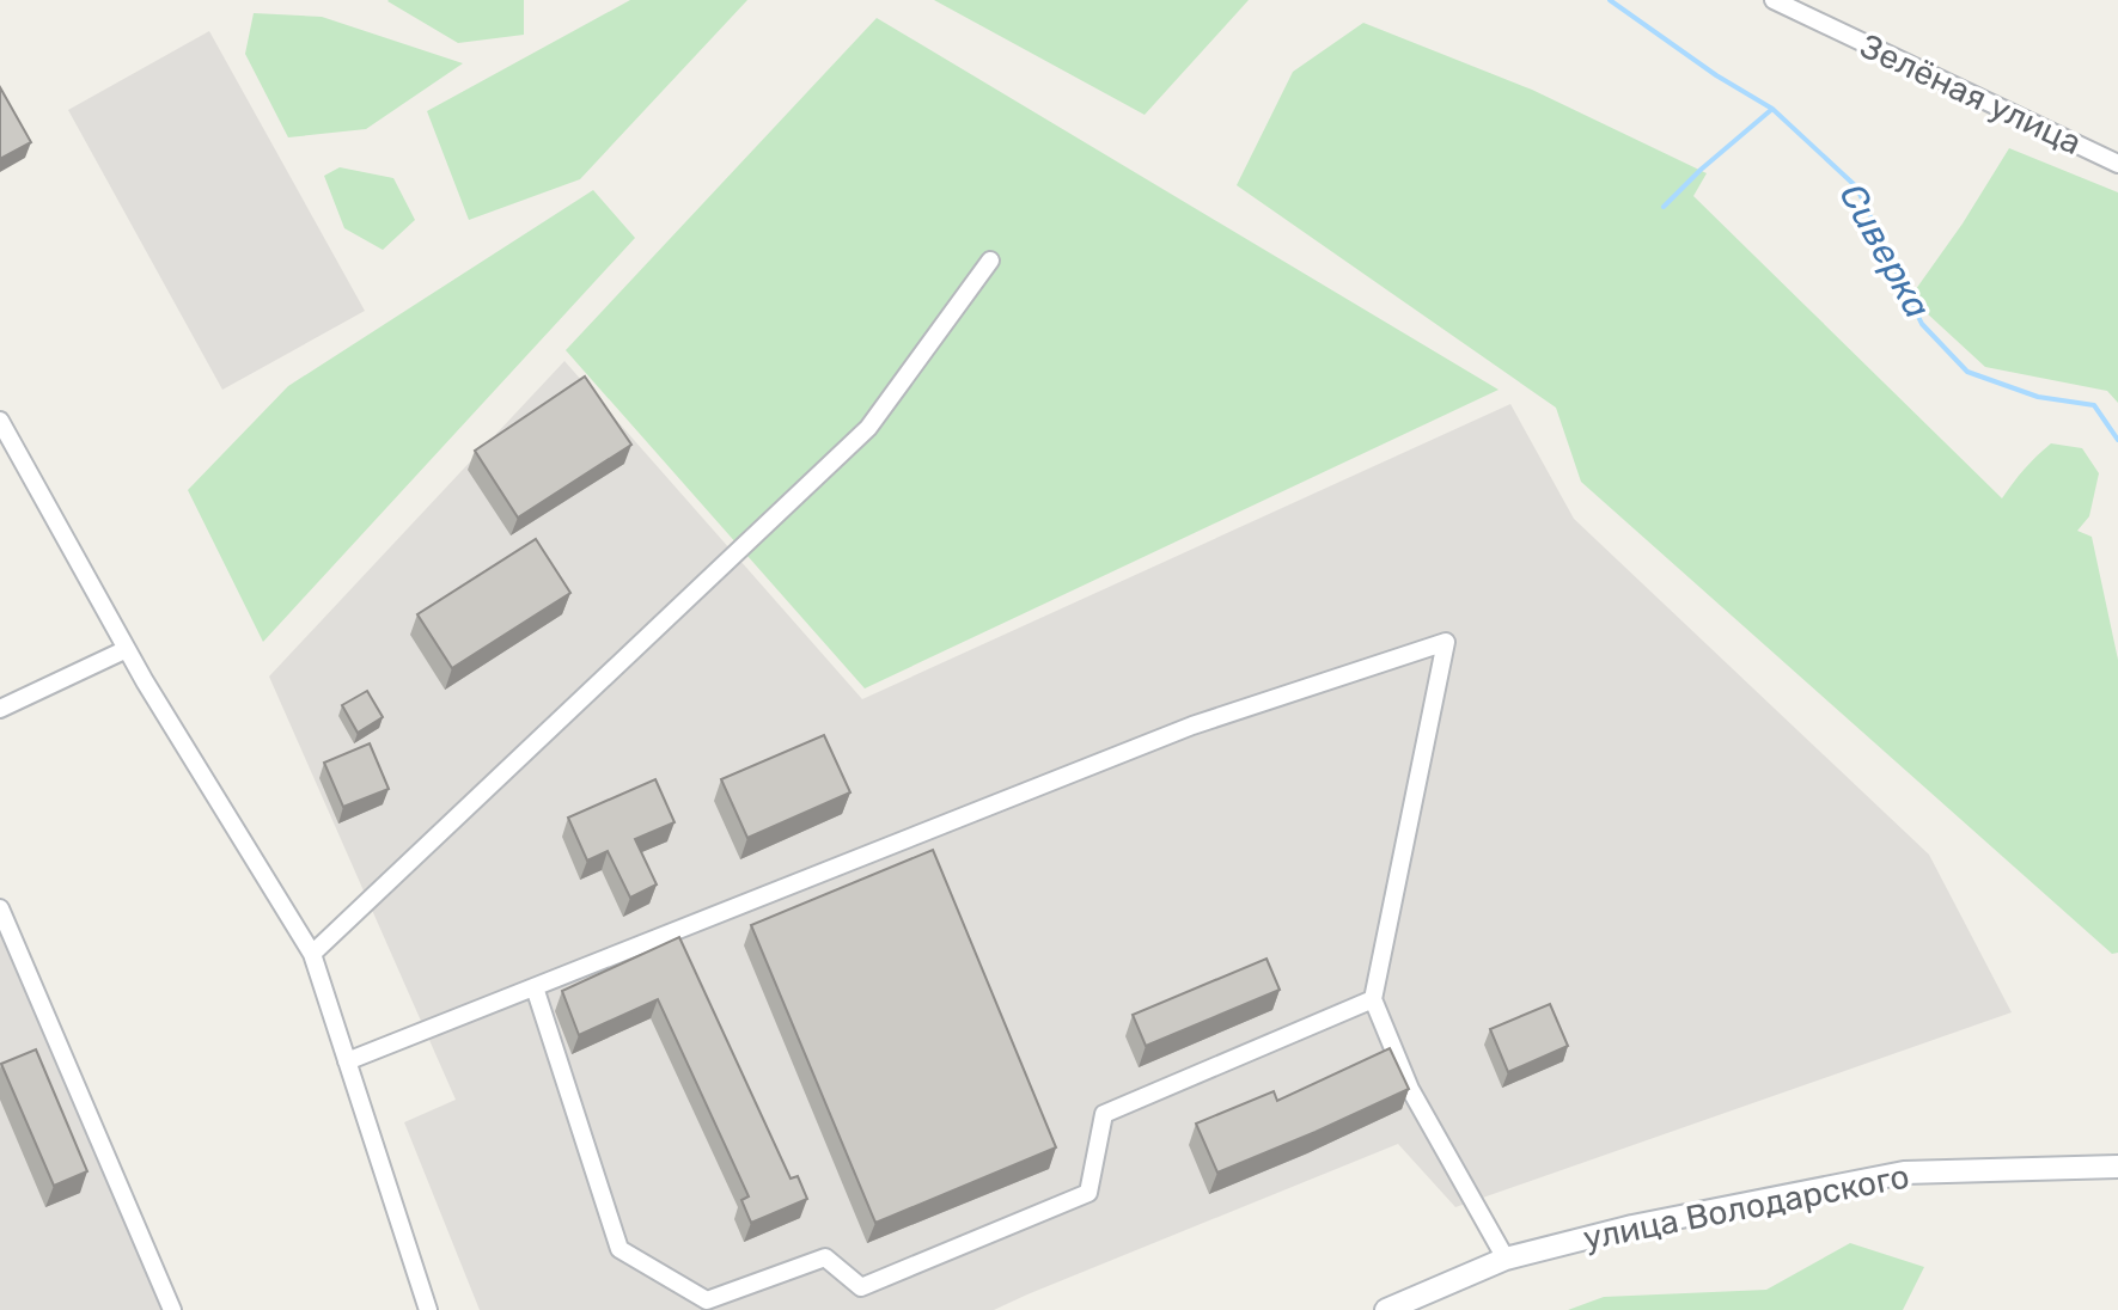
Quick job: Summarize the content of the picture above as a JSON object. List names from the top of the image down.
{
  "streets": {
    "main road": ["улица Володарского"],
    "street": ["Зелёная улица"]
  },
  "water": ["Сиверка"]
}
